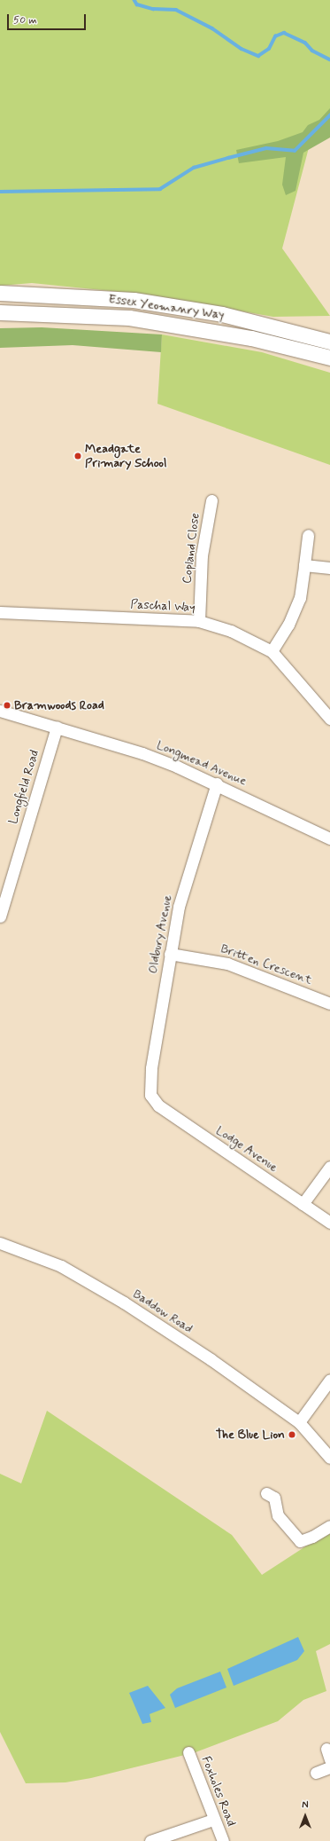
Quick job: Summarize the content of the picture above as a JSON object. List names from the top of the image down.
{
  "streets": {
    "main road": ["Essex Yeomanry Way"],
    "street": [
      "Copland Close",
      "Paschal Way",
      "Longmead Avenue",
      "Longfield Road",
      "Oldbury Avenue",
      "Britten Crescent",
      "Lodge Avenue",
      "Baddow Road",
      "Foxholes Road"
    ]
  },
  "crossings": [
    ["Copland Close", "Paschal Way"],
    ["Longmead Avenue", "Longfield Road"],
    ["Longmead Avenue", "Oldbury Avenue"],
    ["Oldbury Avenue", "Britten Crescent"],
    ["Oldbury Avenue", "Lodge Avenue"]
  ],
  "places": ["Meadgate Primary School", "Bramwoods Road", "The Blue Lion"],
  "scale_bar": "50 m",
  "north": "top"
}
